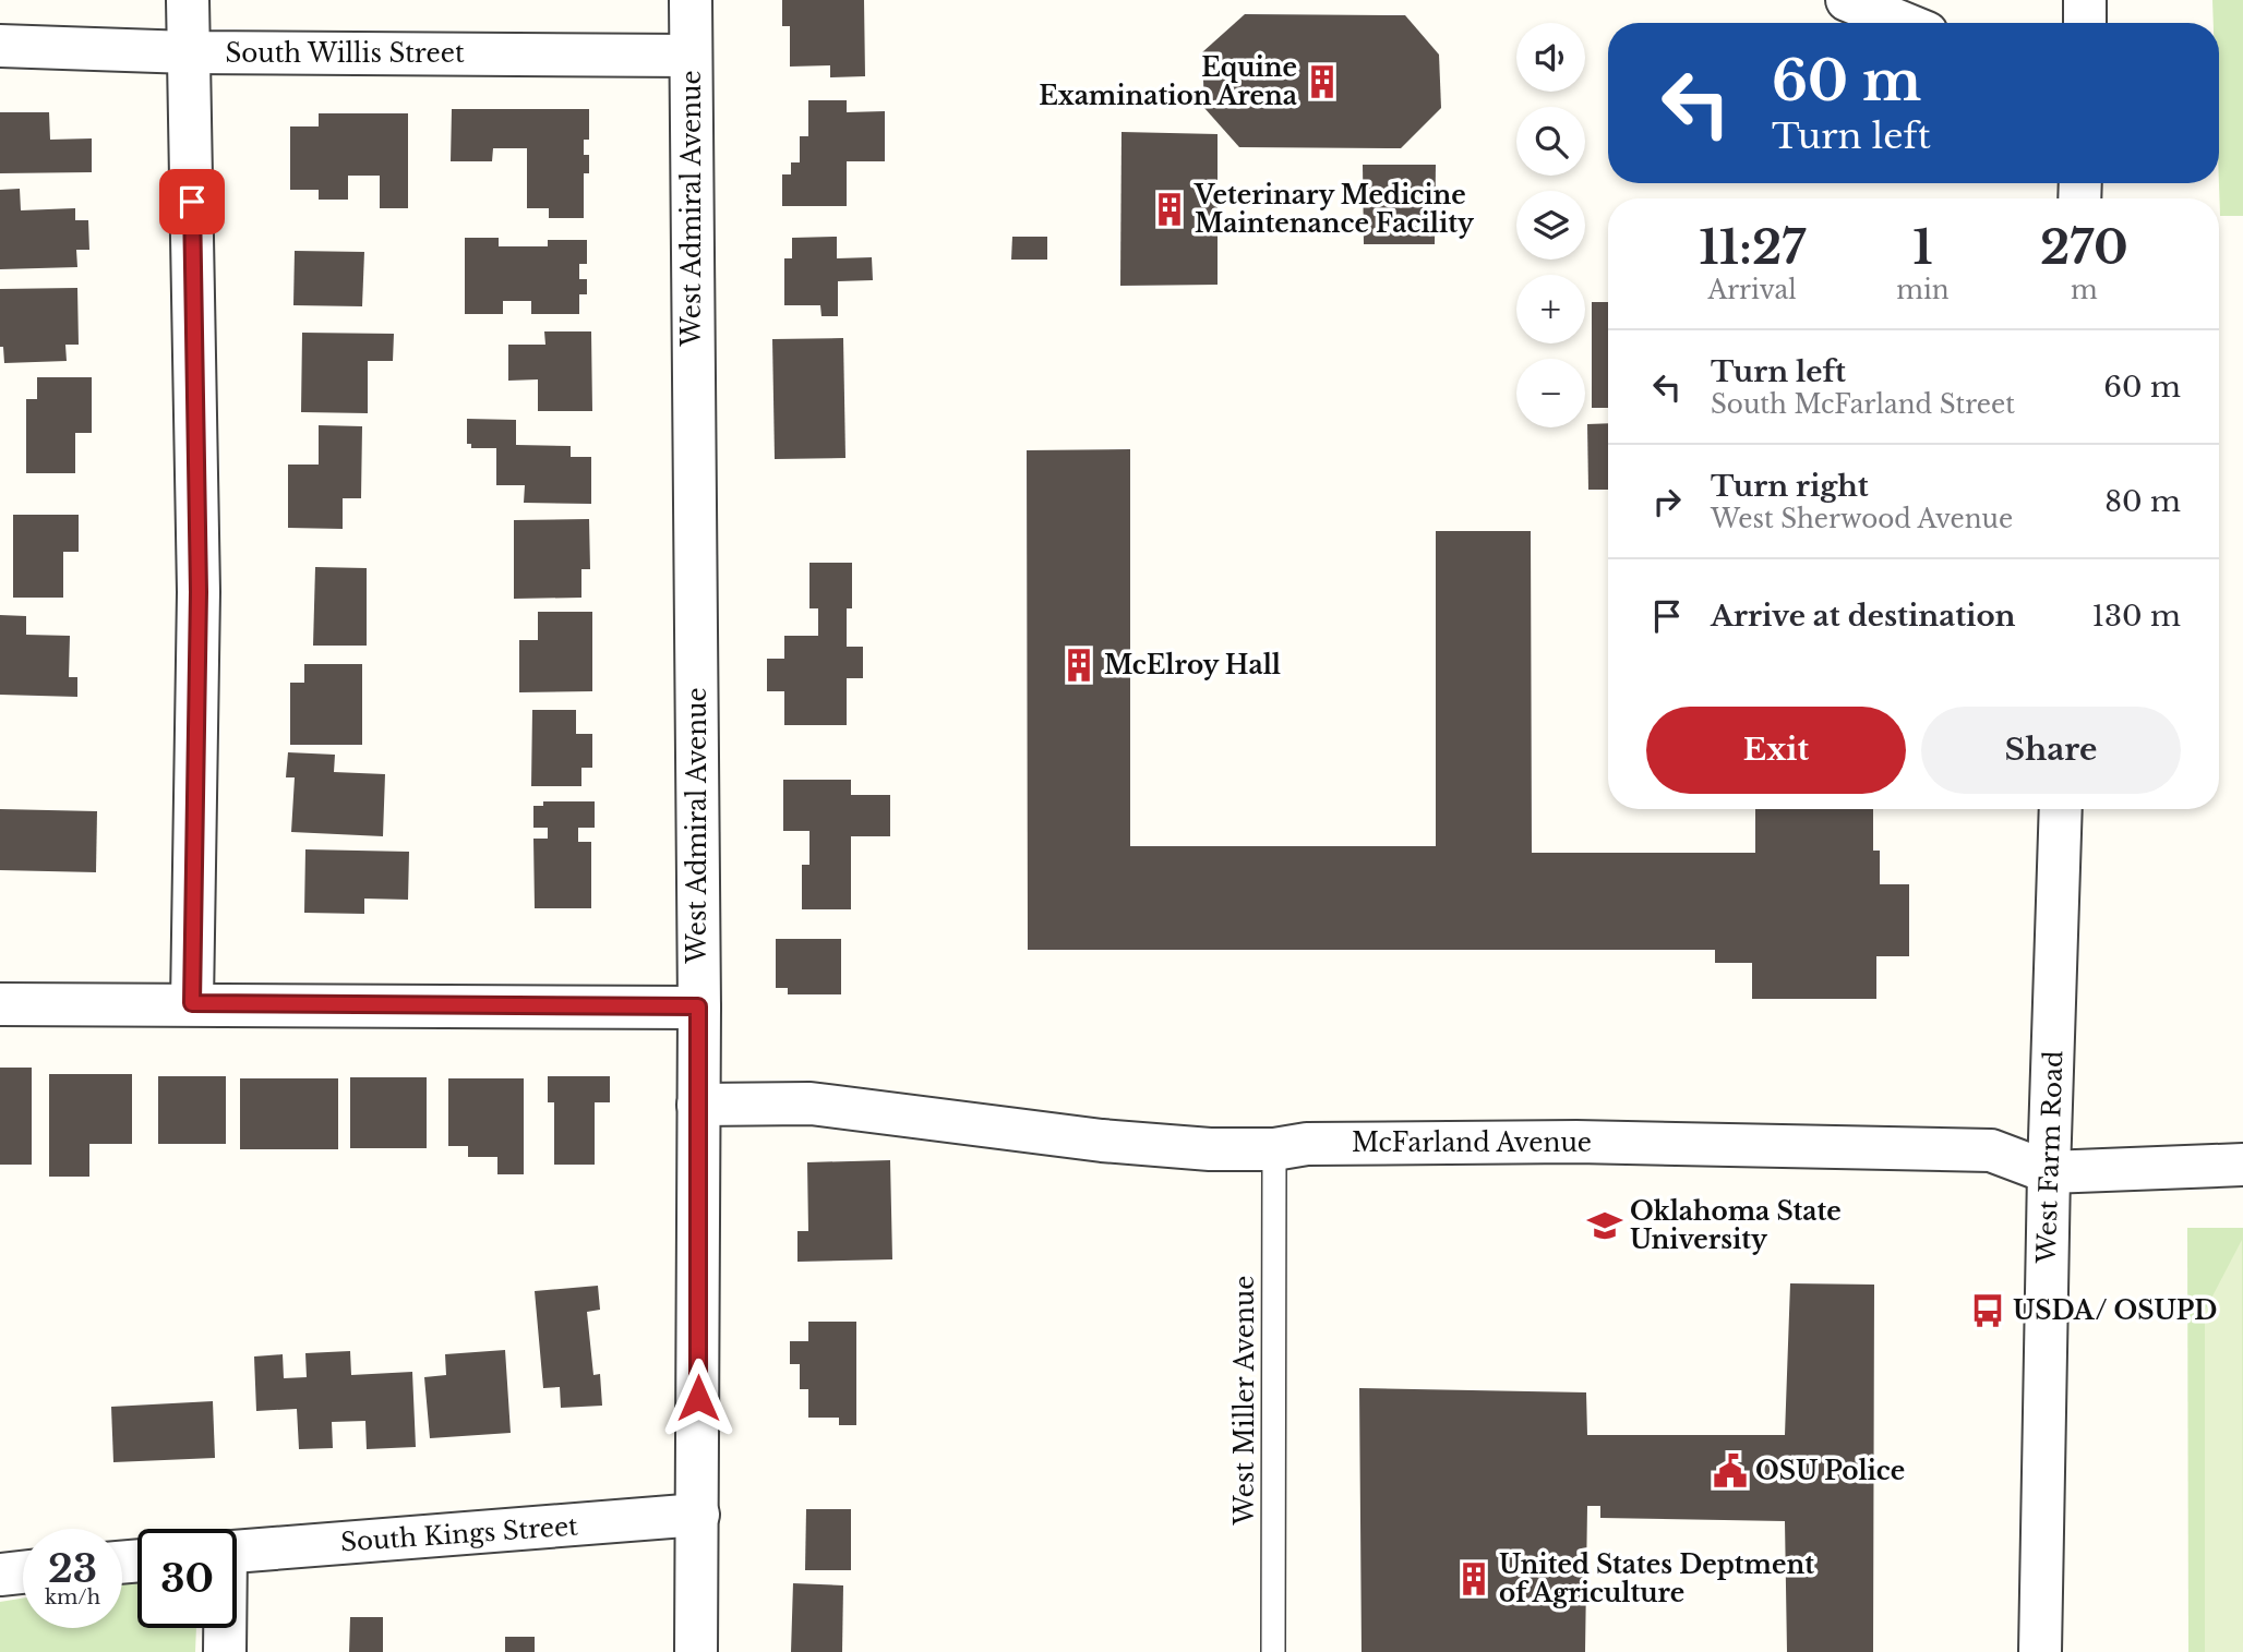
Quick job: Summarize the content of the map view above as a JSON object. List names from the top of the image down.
{
  "streets": {
    "street": [
      "South Willis Street",
      "West Admiral Avenue",
      "McFarland Avenue",
      "West Farm Road",
      "South Kings Street"
    ],
    "lane": ["West Miller Avenue"]
  },
  "crossings": [
    ["South Willis Street", "West Admiral Avenue"],
    ["West Admiral Avenue", "McFarland Avenue"],
    ["West Admiral Avenue", "South Kings Street"],
    ["McFarland Avenue", "West Farm Road"],
    ["McFarland Avenue", "West Miller Avenue"]
  ],
  "places": {
    "building": [
      "Equine Examination Arena",
      "Veterinary Medicine Maintenance Facility",
      "McElroy Hall",
      "United States Deptment of Agriculture"
    ],
    "school or university": ["Oklahoma State University"],
    "bus stop": ["USDA/ OSUPD"],
    "public building": ["OSU Police"]
  },
  "page": {
    "map_buttons": ["+", "−"],
    "turn": ["60 m", "Turn left"],
    "eta": [
      "11:27",
      "Arrival",
      "1",
      "min",
      "270",
      "m"
    ],
    "list": [
      {
        "name": "Turn left",
        "note": "South McFarland Street",
        "value": "60 m"
      },
      {
        "name": "Turn right",
        "note": "West Sherwood Avenue",
        "value": "80 m"
      },
      {
        "name": "Arrive at destination",
        "value": "130 m"
      }
    ],
    "buttons": ["Exit", "Share"],
    "speed": "23 km/h",
    "limit": "30"
  }
}
